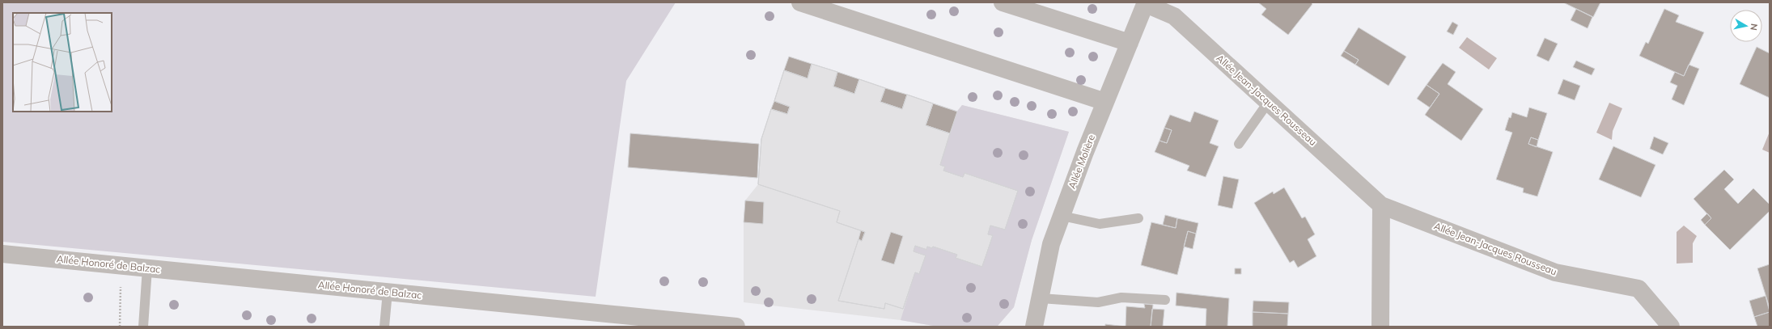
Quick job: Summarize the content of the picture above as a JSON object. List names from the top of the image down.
{
  "streets": {
    "street": ["Allée Jean-Jacques Rousseau", "Allée Molière", "Allée Honoré de Balzac"]
  },
  "crossings": [
    ["Allée Jean-Jacques Rousseau", "Allée Molière"]
  ],
  "north": "right"
}
